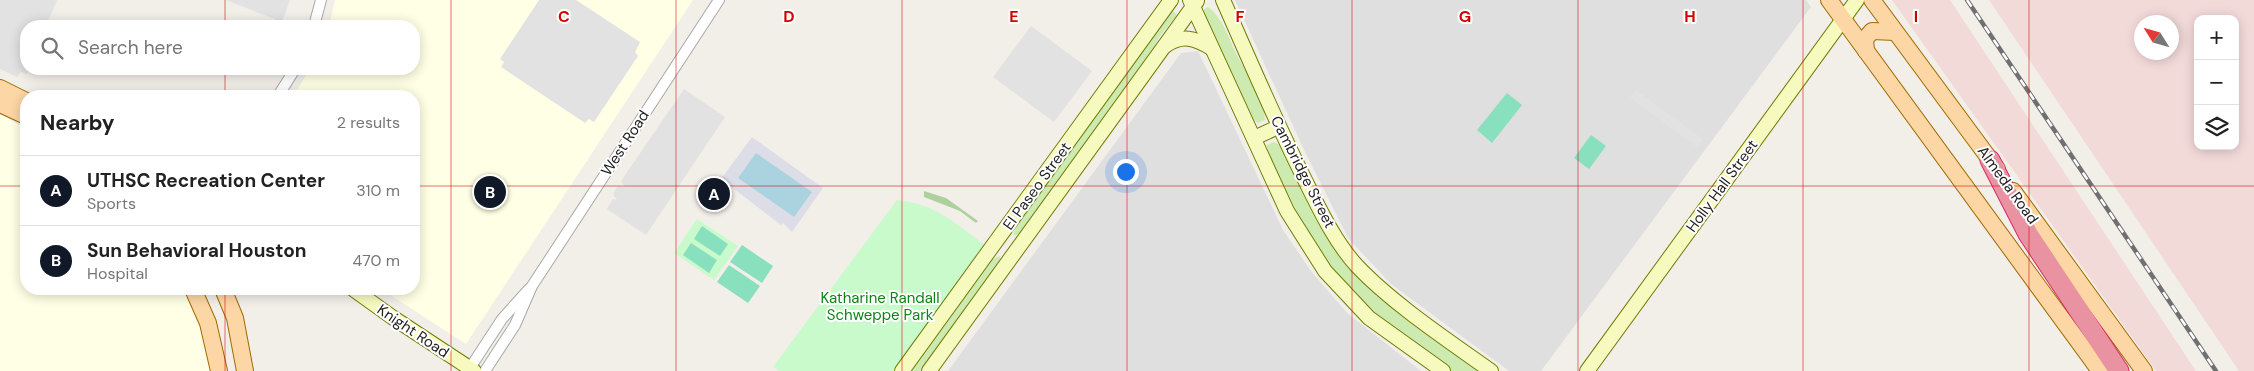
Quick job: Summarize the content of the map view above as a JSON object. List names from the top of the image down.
{
  "streets": {
    "main road": ["Almeda Road"],
    "street": [
      "West Road",
      "Cambridge Street",
      "El Paseo Street",
      "Holly Hall Street",
      "Knight Road"
    ]
  },
  "crossings": [
    ["West Road", "Knight Road"],
    ["Cambridge Street", "El Paseo Street"]
  ],
  "parks": ["Katharine Randall Schweppe Park"],
  "north": "top left",
  "page": {
    "map_buttons": ["+", "−"],
    "search": "Search here",
    "heading": ["Nearby", "2 results"],
    "list": [
      {
        "mark": "A",
        "name": "UTHSC Recreation Center",
        "note": "Sports",
        "value": "310 m"
      },
      {
        "mark": "B",
        "name": "Sun Behavioral Houston",
        "note": "Hospital",
        "value": "470 m"
      }
    ],
    "pins": ["B", "A"]
  },
  "grid": {
    "columns": [
      "C",
      "D",
      "E",
      "F",
      "G",
      "H",
      "I"
    ]
  }
}
